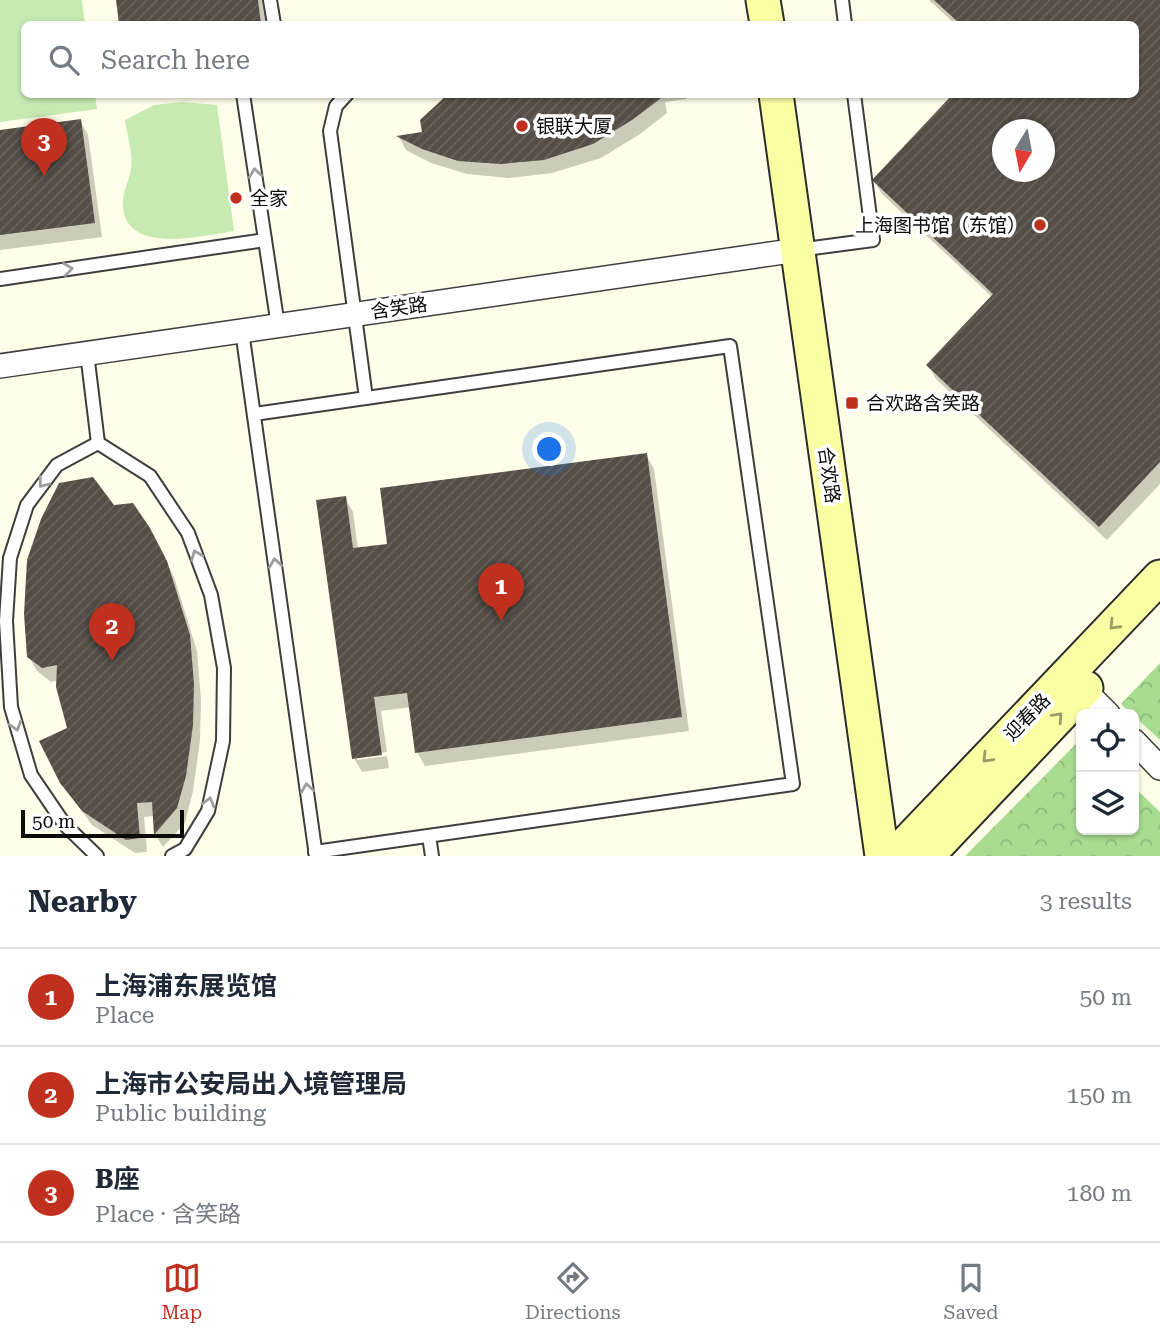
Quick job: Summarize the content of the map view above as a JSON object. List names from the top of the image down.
{
  "streets": {
    "street": ["含笑路", "合欢路", "迎春路"]
  },
  "crossings": [
    ["含笑路", "合欢路"]
  ],
  "places": {
    "other": ["银联大厦", "全家", "上海图书馆（东馆）"],
    "transit": ["合欢路含笑路"]
  },
  "scale_bar": "50 m",
  "north": "bottom",
  "page": {
    "search": "Search here",
    "pins": ["3", "1", "2"],
    "scale": "50 m",
    "heading": ["Nearby", "3 results"],
    "list": [
      {
        "mark": "1",
        "name": "上海浦东展览馆",
        "note": "Place",
        "value": "50 m"
      },
      {
        "mark": "2",
        "name": "上海市公安局出入境管理局",
        "note": "Public building",
        "value": "150 m"
      },
      {
        "mark": "3",
        "name": "B座",
        "note": "Place · 含笑路",
        "value": "180 m"
      }
    ],
    "nav": ["Map", "Directions", "Saved"]
  }
}
